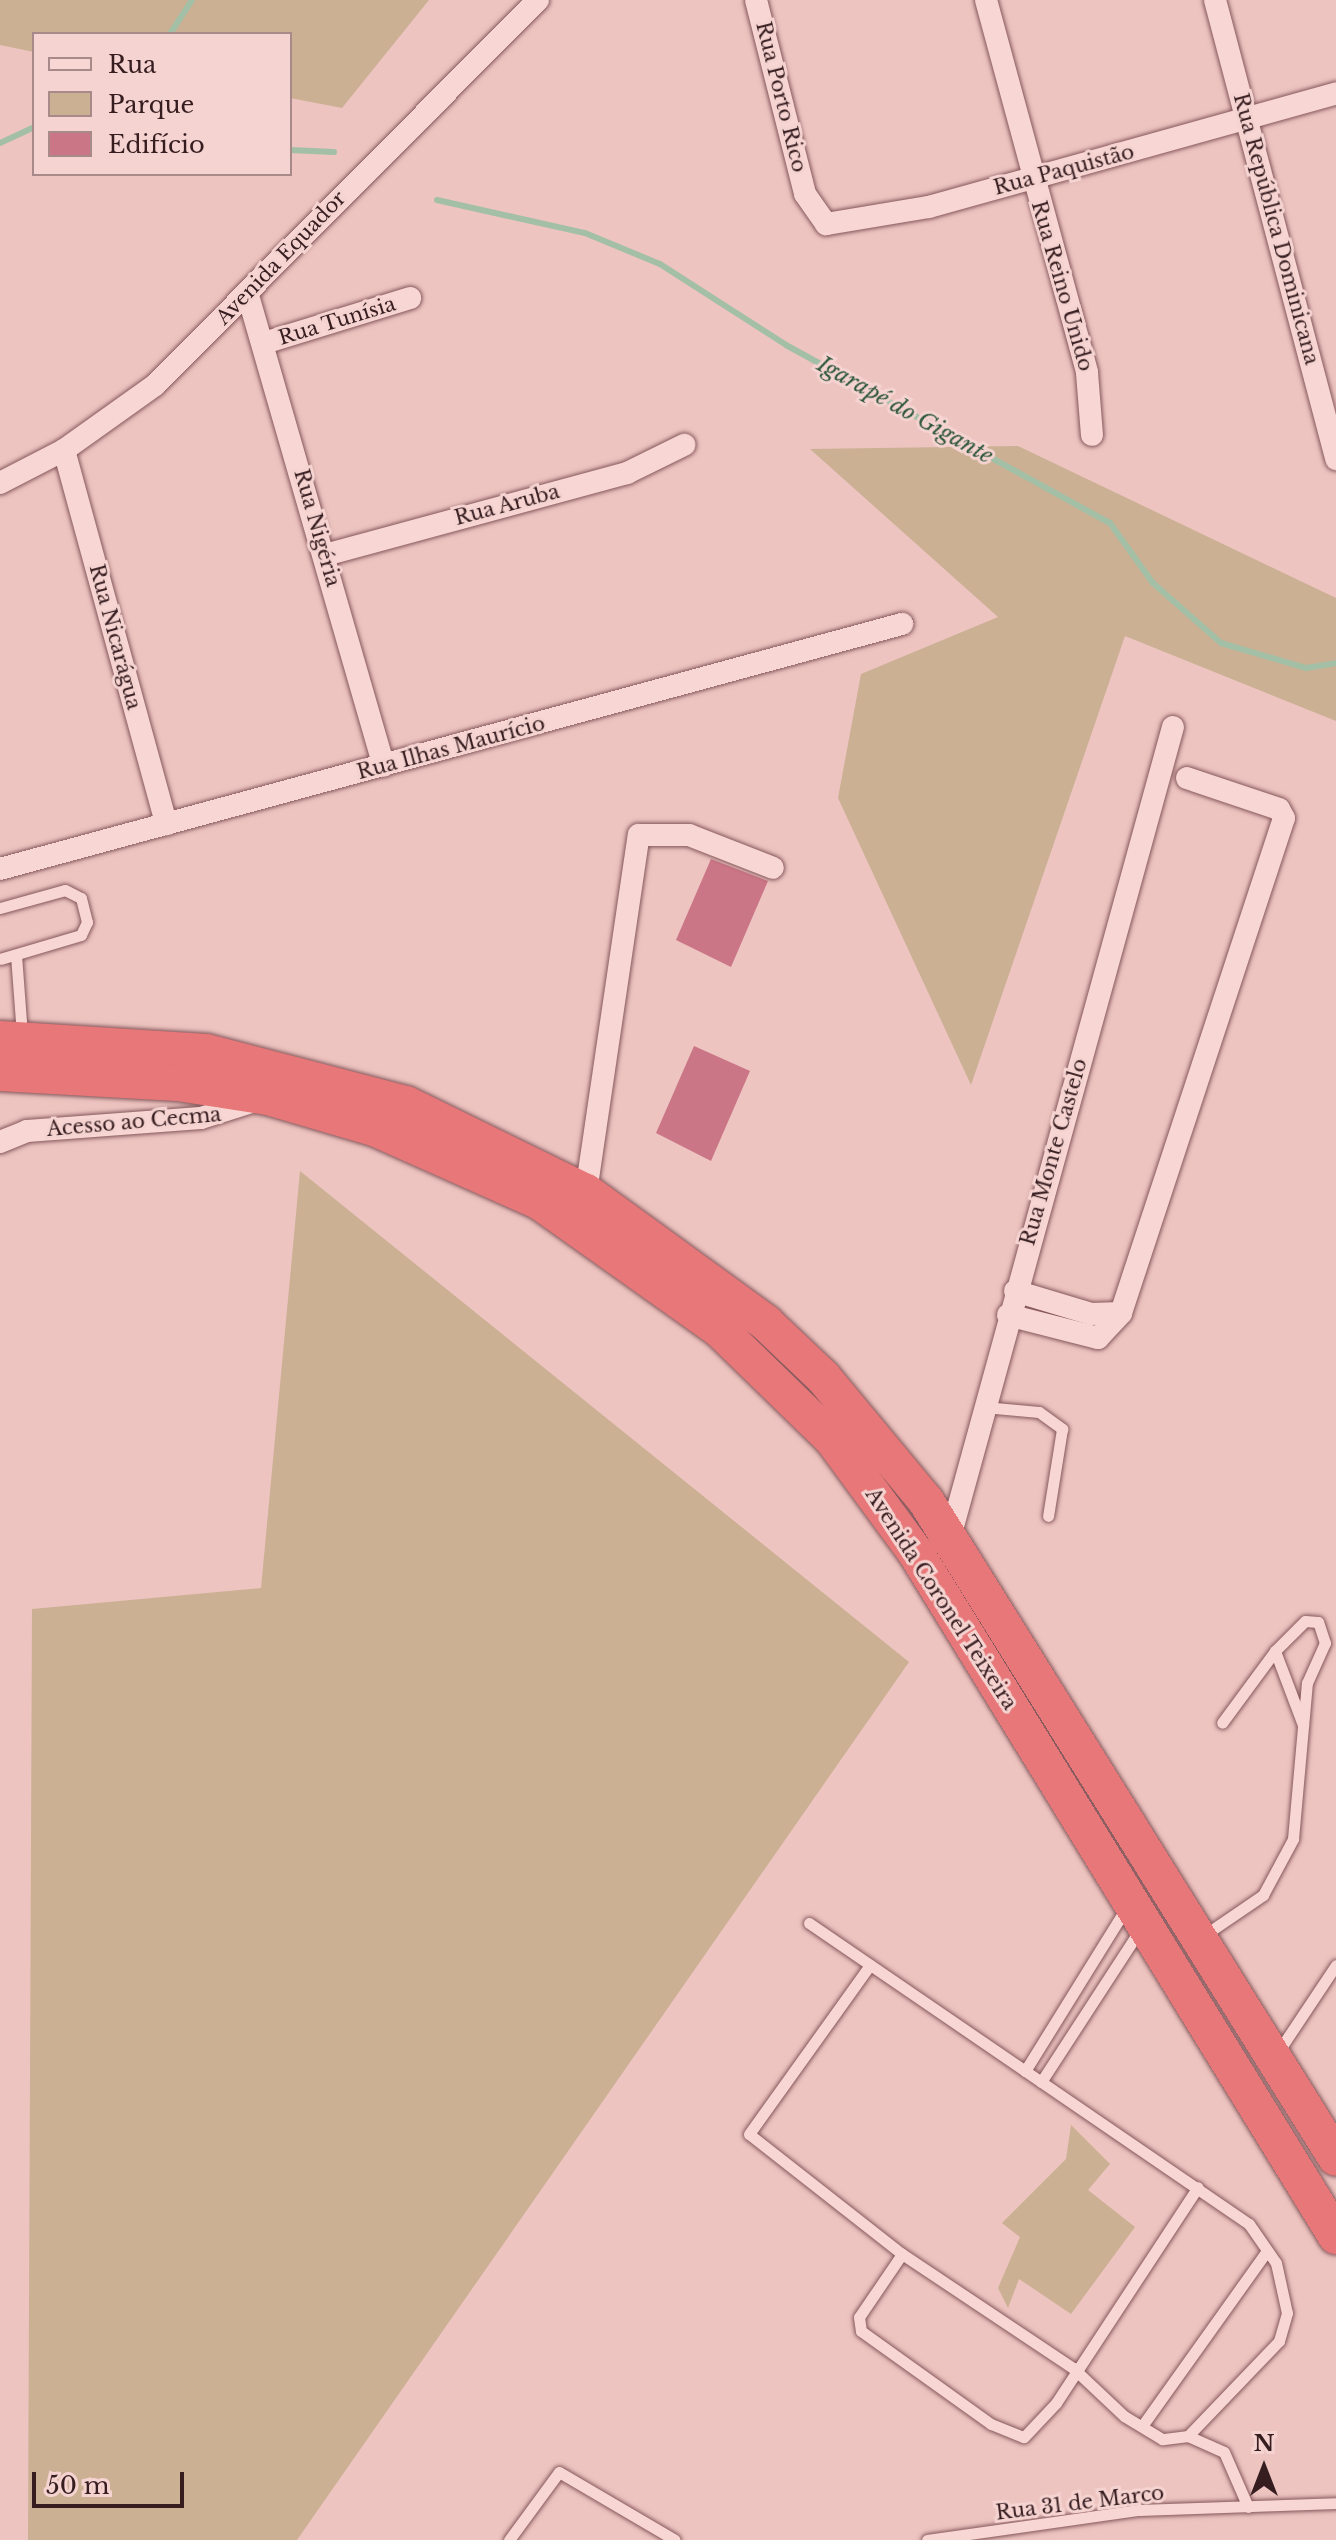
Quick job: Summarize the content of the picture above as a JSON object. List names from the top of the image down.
{
  "streets": {
    "highway": ["Avenida Coronel Teixeira"],
    "street": [
      "Rua Porto Rico",
      "Rua Paquistão",
      "Rua República Dominicana",
      "Avenida Equador",
      "Rua Reino Unido",
      "Rua Tunísia",
      "Rua Aruba",
      "Rua Nigéria",
      "Rua Nicarágua",
      "Rua Ilhas Maurício",
      "Acesso ao Cecma",
      "Rua Monte Castelo"
    ],
    "lane": ["Rua 31 de Marco"]
  },
  "crossings": [
    ["Rua Porto Rico", "Rua Paquistão"],
    ["Rua Paquistão", "Rua República Dominicana"],
    ["Rua Paquistão", "Rua Reino Unido"],
    ["Avenida Equador", "Rua Nigéria"],
    ["Avenida Equador", "Rua Nicarágua"],
    ["Rua Tunísia", "Rua Nigéria"],
    ["Rua Aruba", "Rua Nigéria"],
    ["Rua Nigéria", "Rua Ilhas Maurício"],
    ["Rua Nicarágua", "Rua Ilhas Maurício"],
    ["Acesso ao Cecma", "Avenida Coronel Teixeira"],
    ["Rua Monte Castelo", "Avenida Coronel Teixeira"]
  ],
  "water": ["Igarapé do Gigante"],
  "legend": ["Rua", "Parque", "Edifício"],
  "scale_bar": "50 m",
  "north": "top"
}
